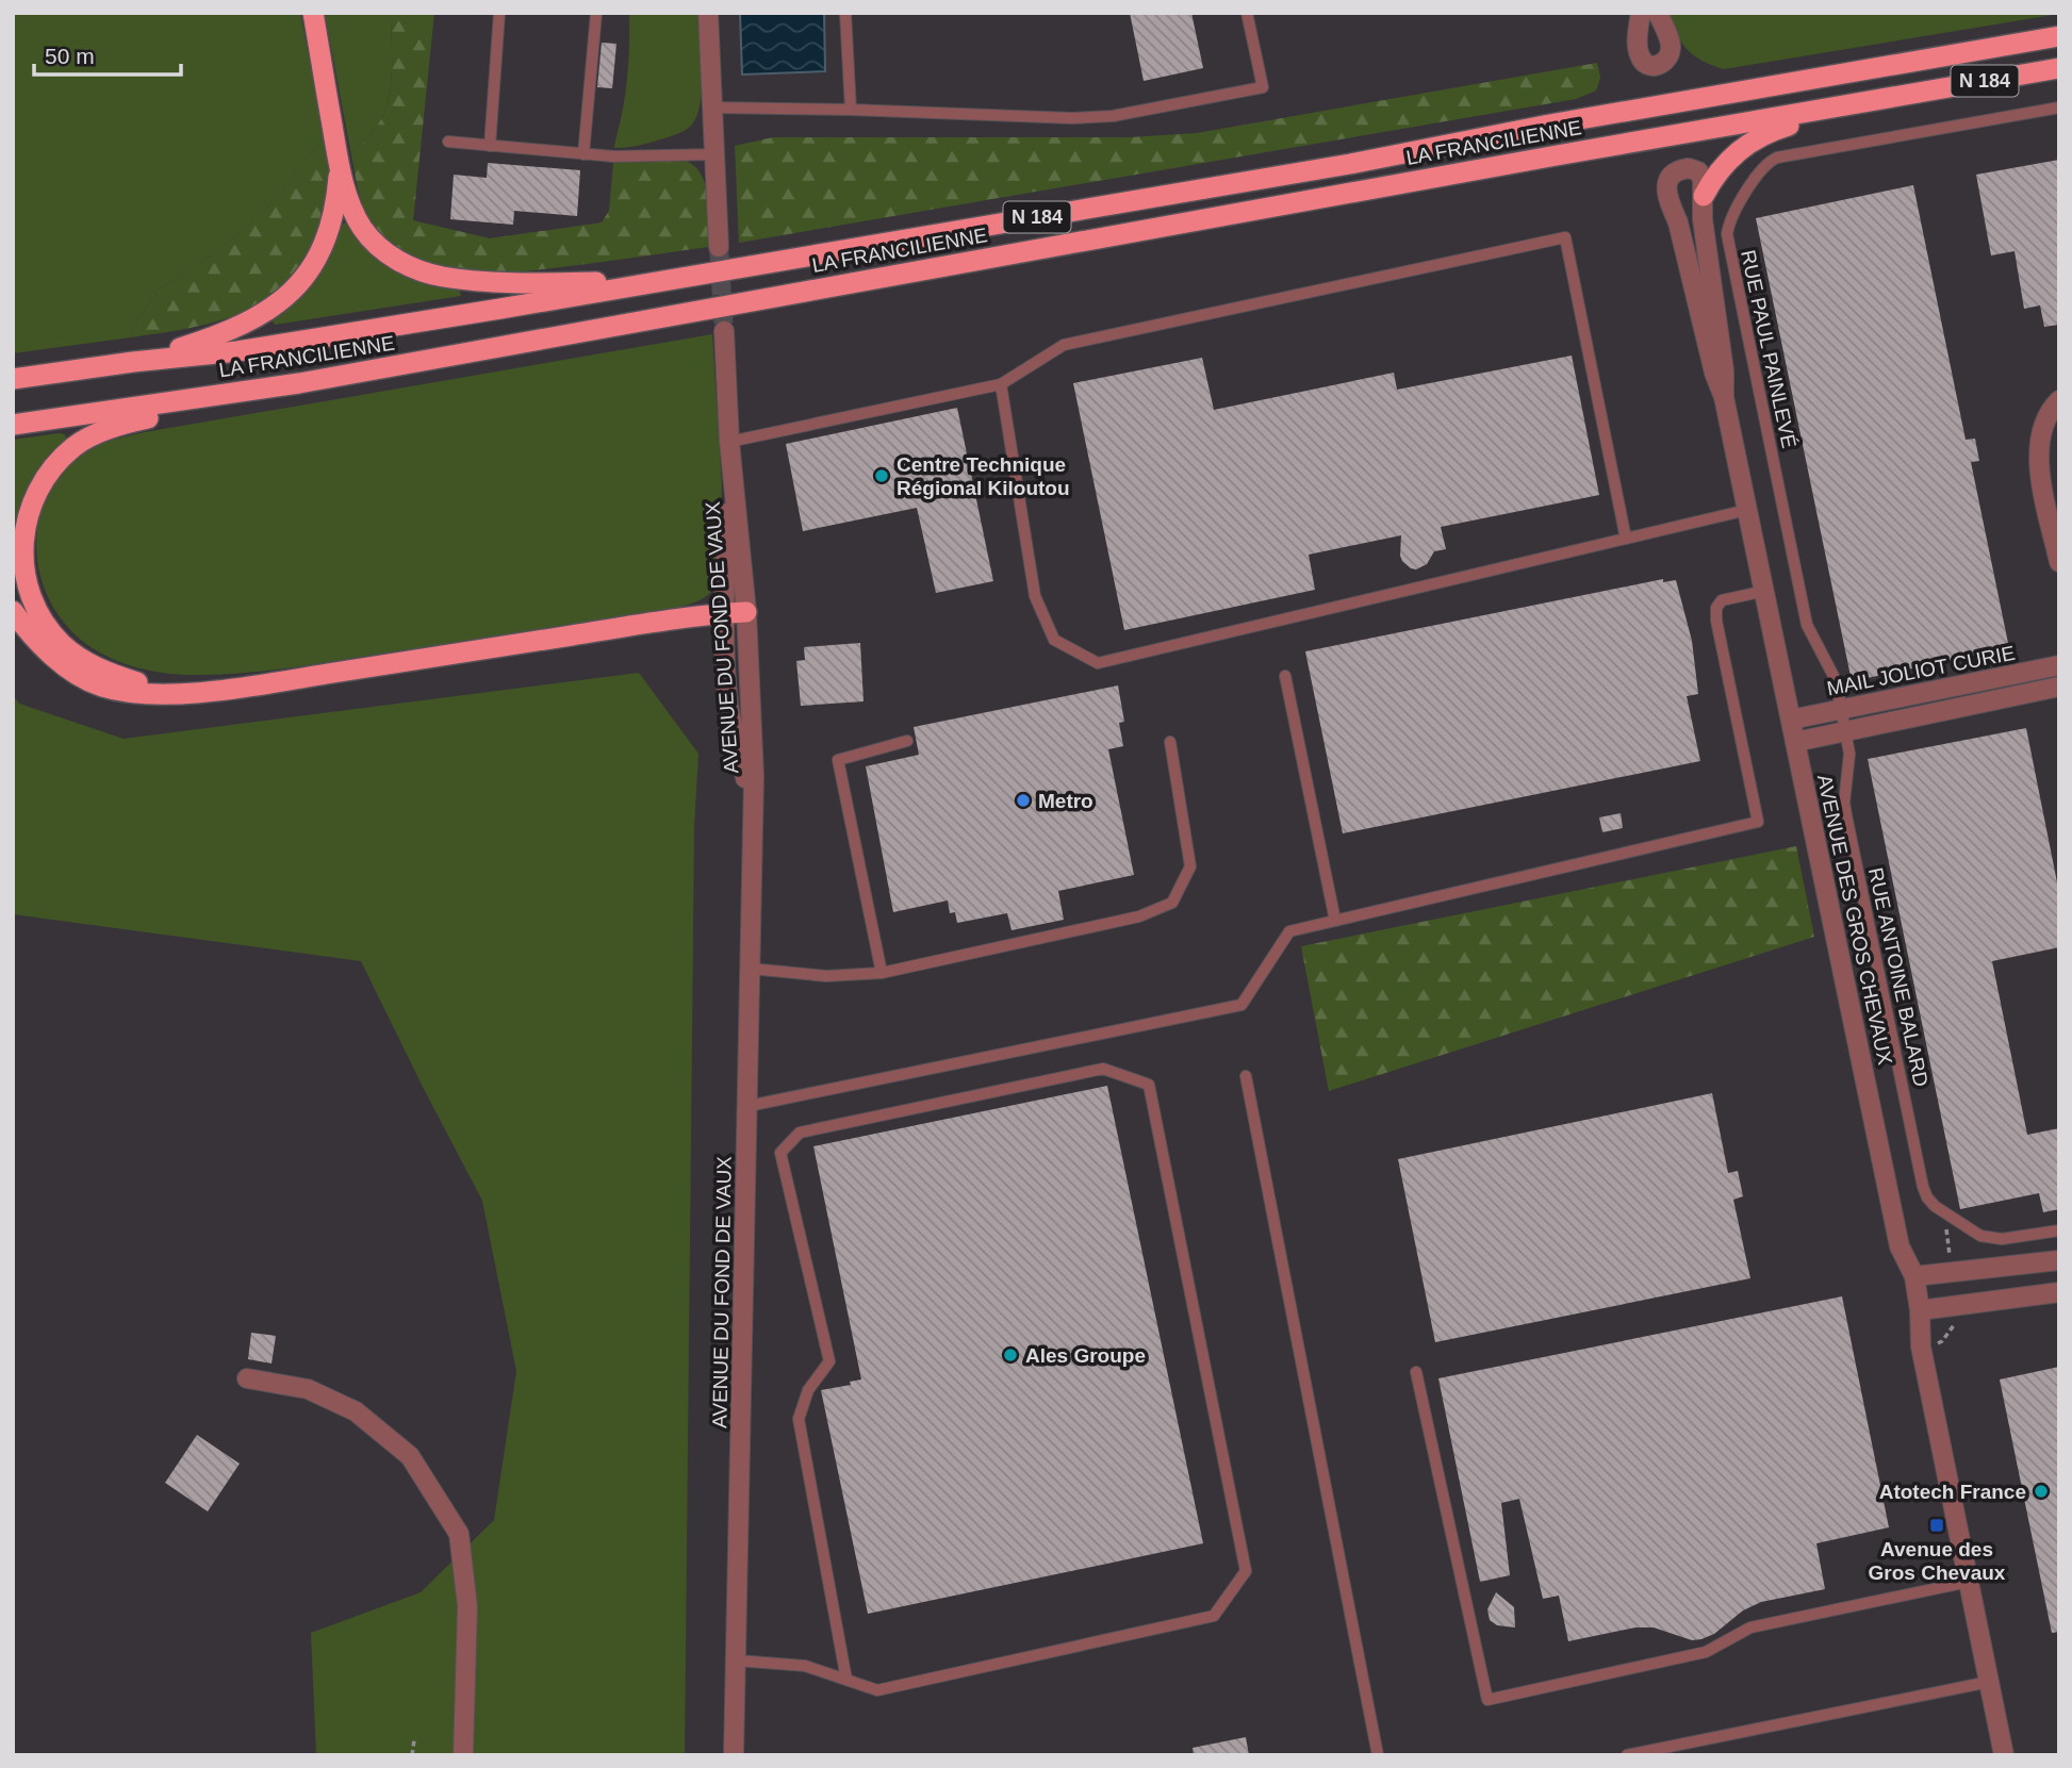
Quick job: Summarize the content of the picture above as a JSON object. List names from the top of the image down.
{
  "streets": {
    "highway": ["N 184", "LA FRANCILIENNE"],
    "street": ["AVENUE DU FOND DE VAUX", "MAIL JOLIOT CURIE", "AVENUE DES GROS CHEVAUX"],
    "lane": ["RUE PAUL PAINLEVÉ", "RUE ANTOINE BALARD"]
  },
  "crossings": [
    ["RUE PAUL PAINLEVÉ", "RUE ANTOINE BALARD"],
    ["MAIL JOLIOT CURIE", "AVENUE DES GROS CHEVAUX"],
    ["MAIL JOLIOT CURIE", "RUE ANTOINE BALARD"]
  ],
  "places": {
    "other": [
      "Centre Technique Régional Kiloutou",
      "Metro",
      "Ales Groupe",
      "Atotech France"
    ],
    "transit": ["Avenue des Gros Chevaux"]
  },
  "scale_bar": "50 m"
}
